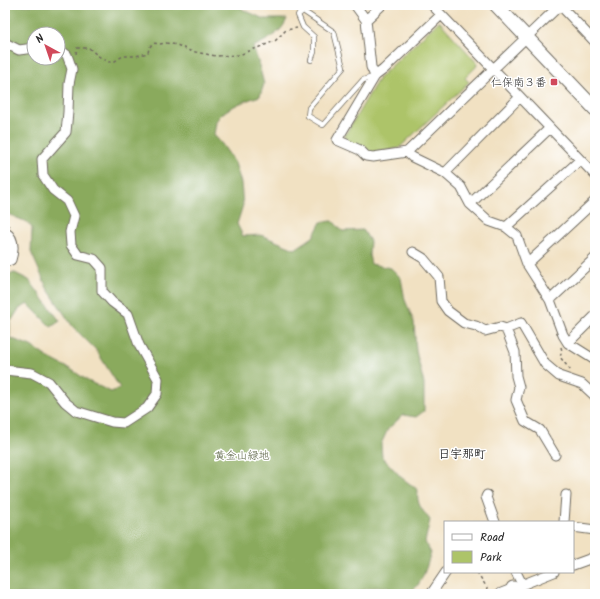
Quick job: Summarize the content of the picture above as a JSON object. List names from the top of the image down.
{
  "districts": ["日宇那町"],
  "parks": ["黄金山緑地"],
  "places": {
    "transit": ["仁保南３番"]
  },
  "legend": ["Road", "Park"],
  "north": "top left"
}
